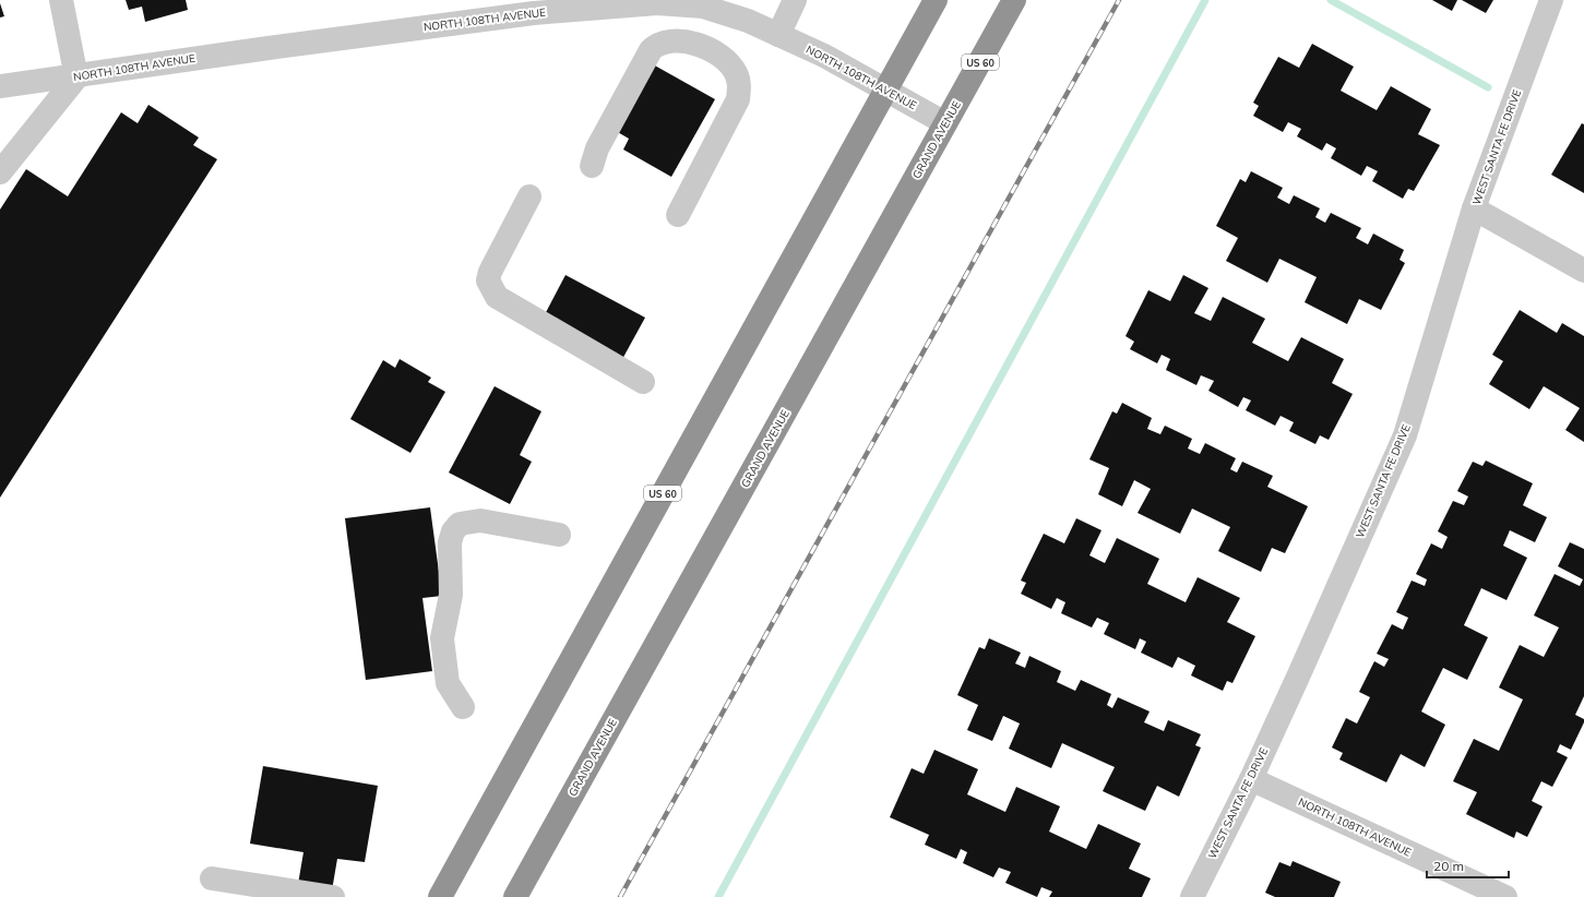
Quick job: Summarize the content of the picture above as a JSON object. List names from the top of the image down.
{
  "streets": {
    "highway": ["US 60", "GRAND AVENUE"],
    "street": ["NORTH 108TH AVENUE", "WEST SANTA FE DRIVE"]
  },
  "crossings": [
    ["NORTH 108TH AVENUE", "US 60"],
    ["NORTH 108TH AVENUE", "GRAND AVENUE"],
    ["NORTH 108TH AVENUE", "WEST SANTA FE DRIVE"]
  ],
  "scale_bar": "20 m"
}
